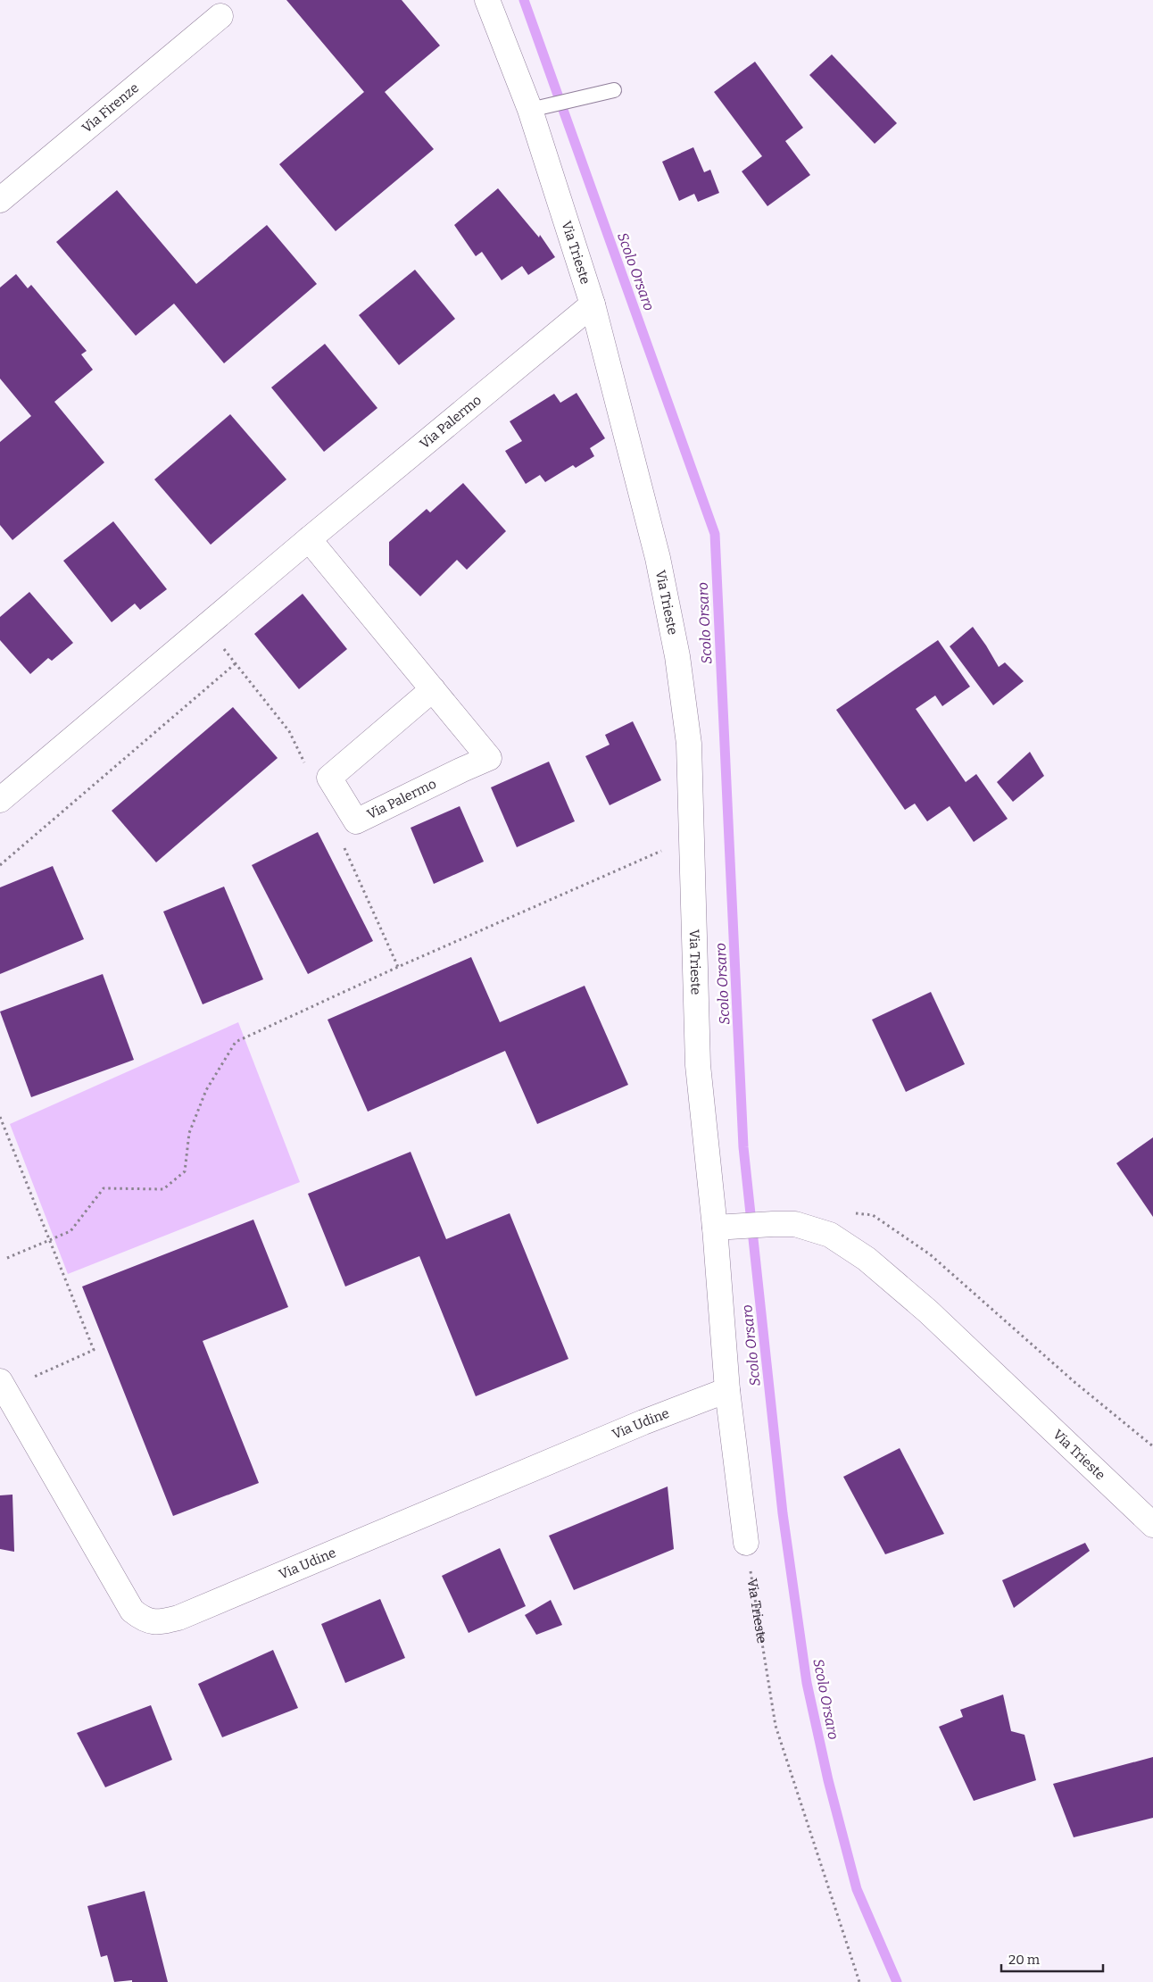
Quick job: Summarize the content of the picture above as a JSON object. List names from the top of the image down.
{
  "streets": {
    "street": [
      "Via Firenze",
      "Via Trieste",
      "Via Palermo",
      "Via Udine"
    ]
  },
  "crossings": [
    ["Via Trieste", "Via Palermo"],
    ["Via Trieste", "Via Udine"]
  ],
  "water": ["Scolo Orsaro"],
  "scale_bar": "20 m"
}
